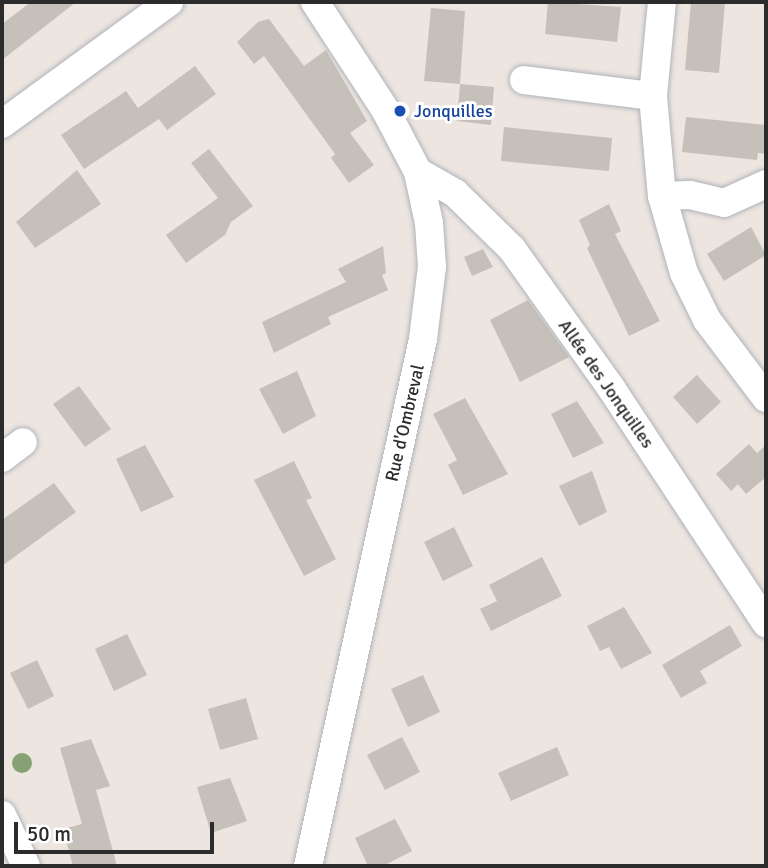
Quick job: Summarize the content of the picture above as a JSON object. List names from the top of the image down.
{
  "streets": {
    "street": ["Allée des Jonquilles", "Rue d'Ombreval"]
  },
  "crossings": [
    ["Allée des Jonquilles", "Rue d'Ombreval"]
  ],
  "places": ["Jonquilles"],
  "scale_bar": "50 m"
}
